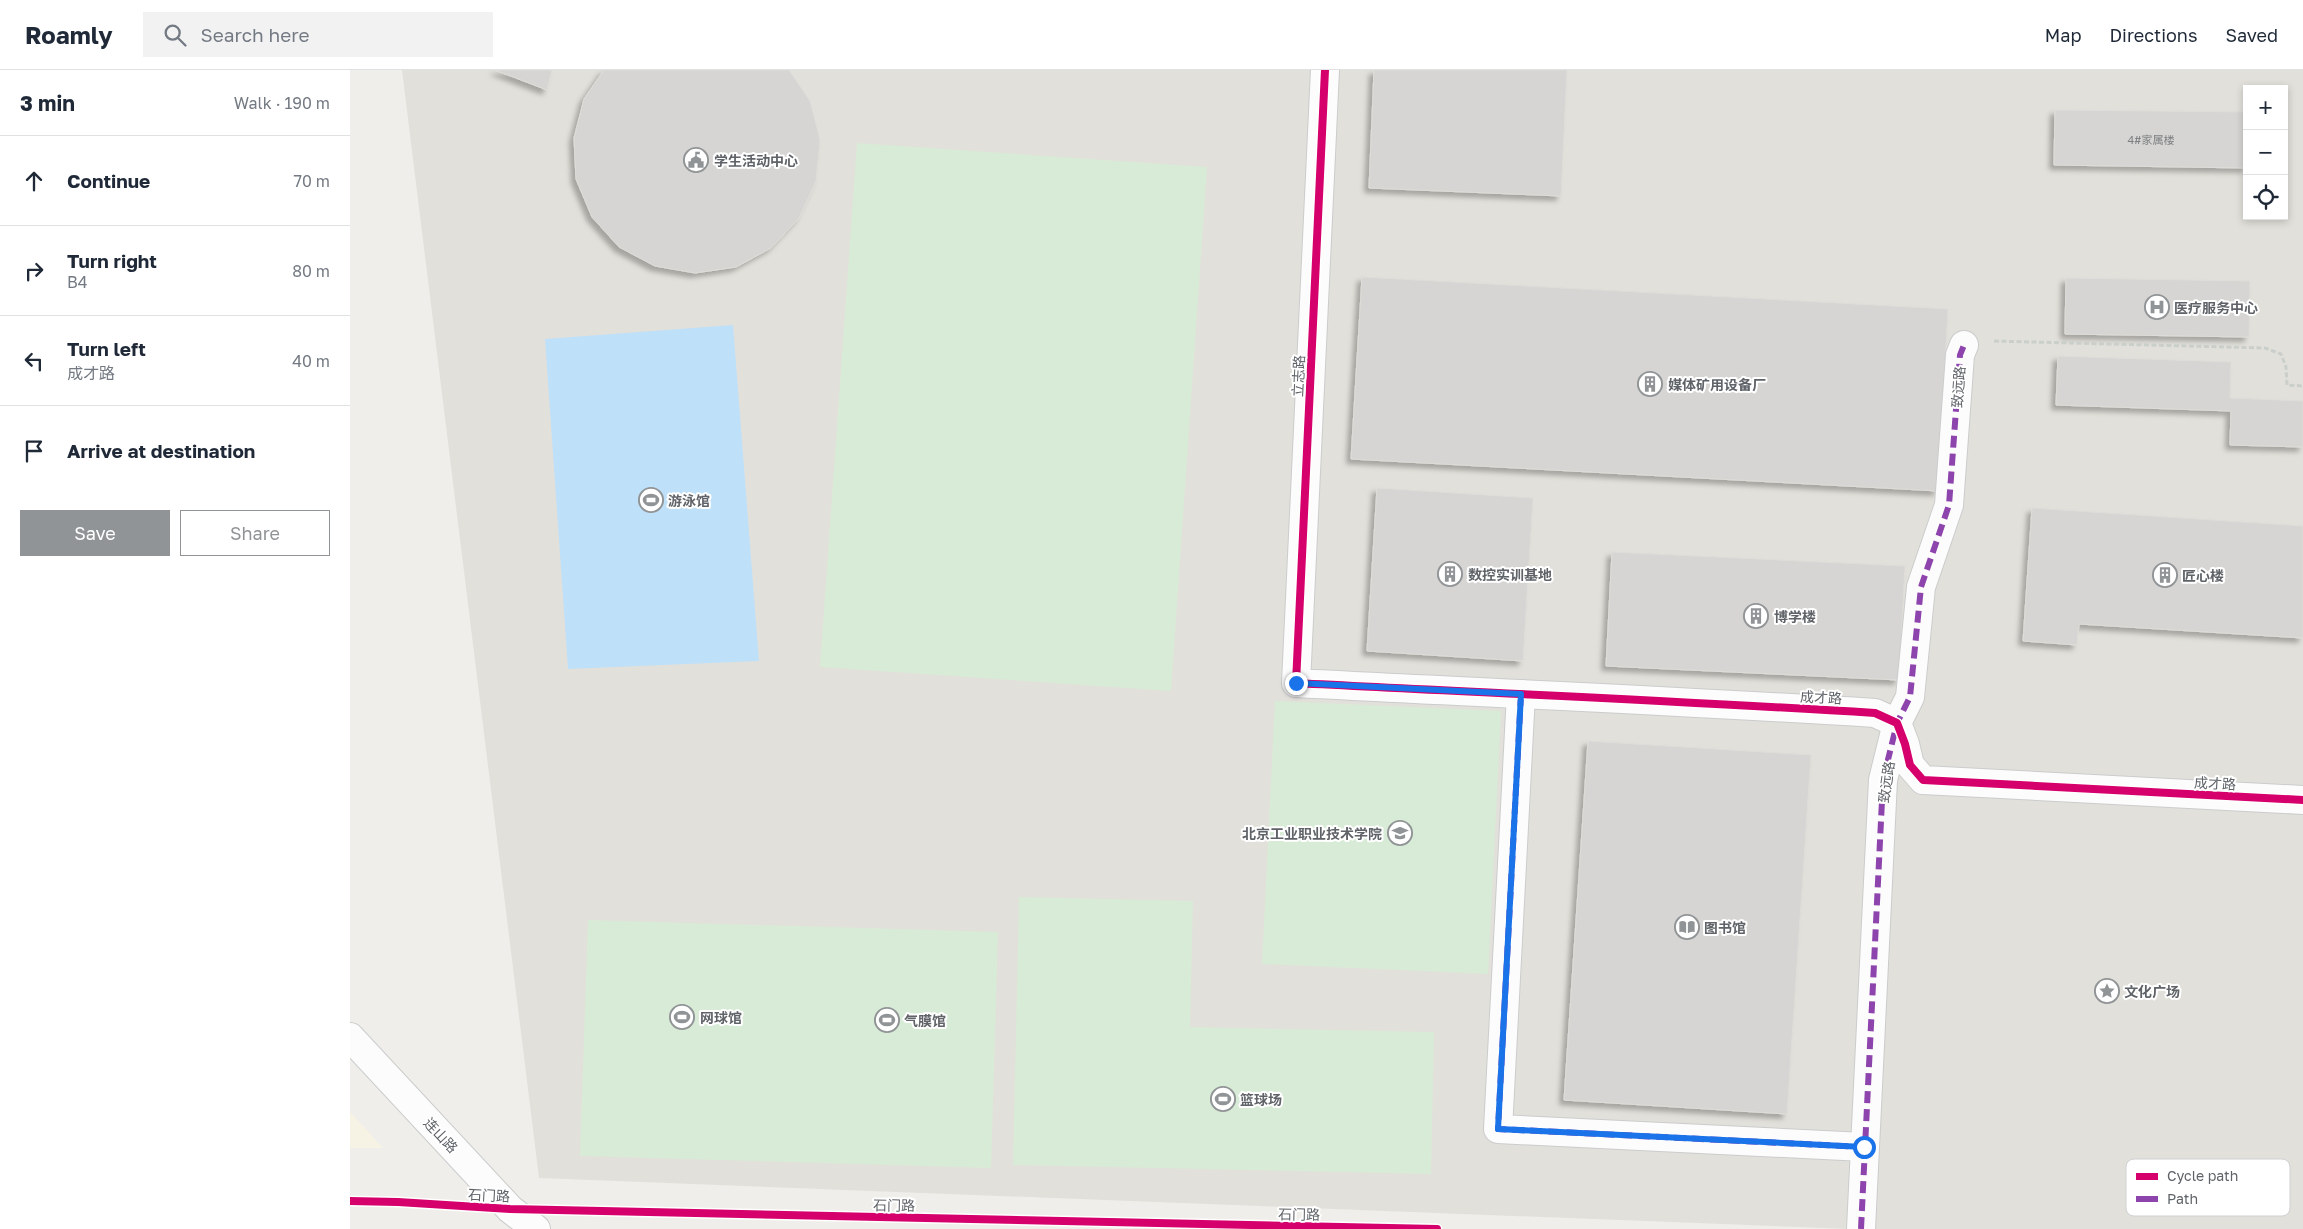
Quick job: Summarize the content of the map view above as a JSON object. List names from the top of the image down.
{
  "streets": {
    "street": [
      "立志路",
      "致远路",
      "成才路",
      "连山路"
    ],
    "cycle path": ["石门路"]
  },
  "crossings": [
    ["立志路", "成才路"],
    ["致远路", "成才路"]
  ],
  "places": {
    "public building": ["学生活动中心"],
    "hospital": ["医疗服务中心"],
    "building": [
      "媒体矿用设备厂",
      "数控实训基地",
      "匠心楼",
      "博学楼"
    ],
    "sports": [
      "游泳馆",
      "网球馆",
      "气膜馆",
      "篮球场"
    ],
    "school or university": ["北京工业职业技术学院"],
    "library": ["图书馆"],
    "place": ["文化广场"]
  },
  "house_numbers": ["4#家属楼"],
  "legend": ["Cycle path", "Path"],
  "page": {
    "header": "Roamly",
    "search": "Search here",
    "nav": ["Map", "Directions", "Saved"],
    "heading": ["3 min", "Walk · 190 m"],
    "map_buttons": ["+", "−"],
    "list": [
      ["Continue", "70 m"],
      ["Turn right", "B4", "80 m"],
      ["Turn left", "成才路", "40 m"],
      "Arrive at destination"
    ],
    "buttons": ["Save", "Share"]
  }
}
